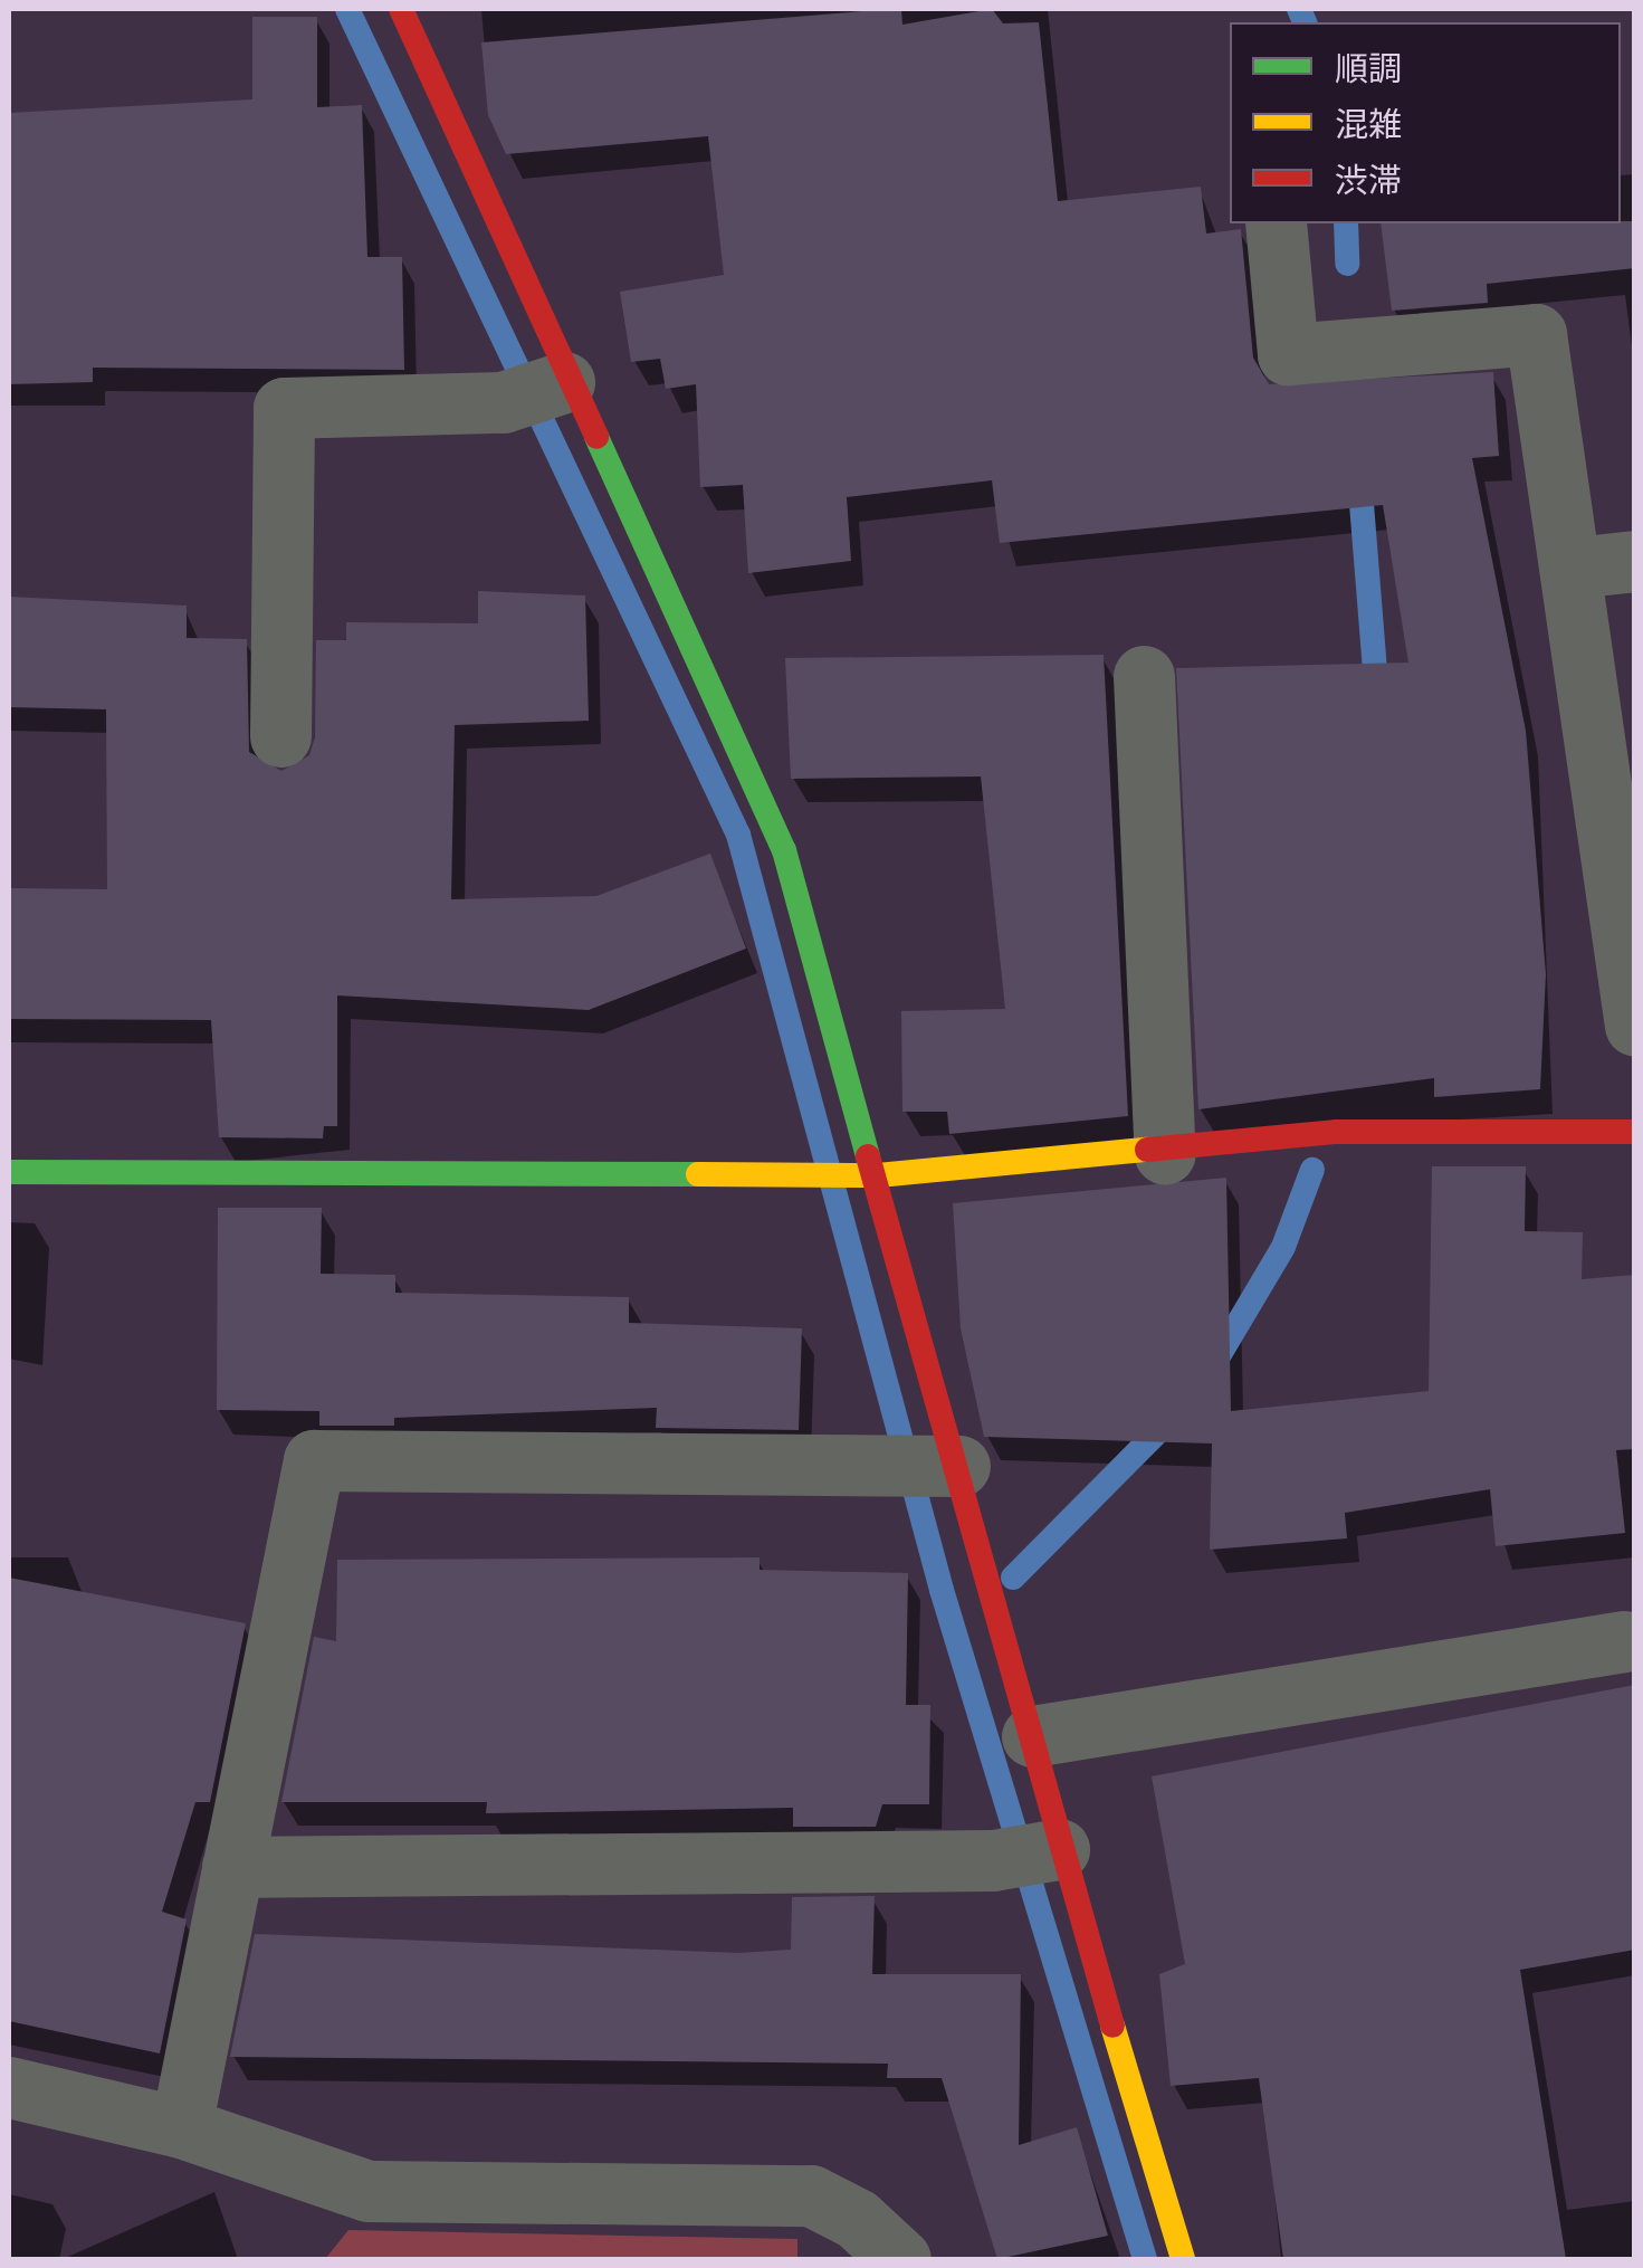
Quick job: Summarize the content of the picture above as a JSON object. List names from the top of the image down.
{
  "legend": ["順調", "混雑", "渋滞"]
}
